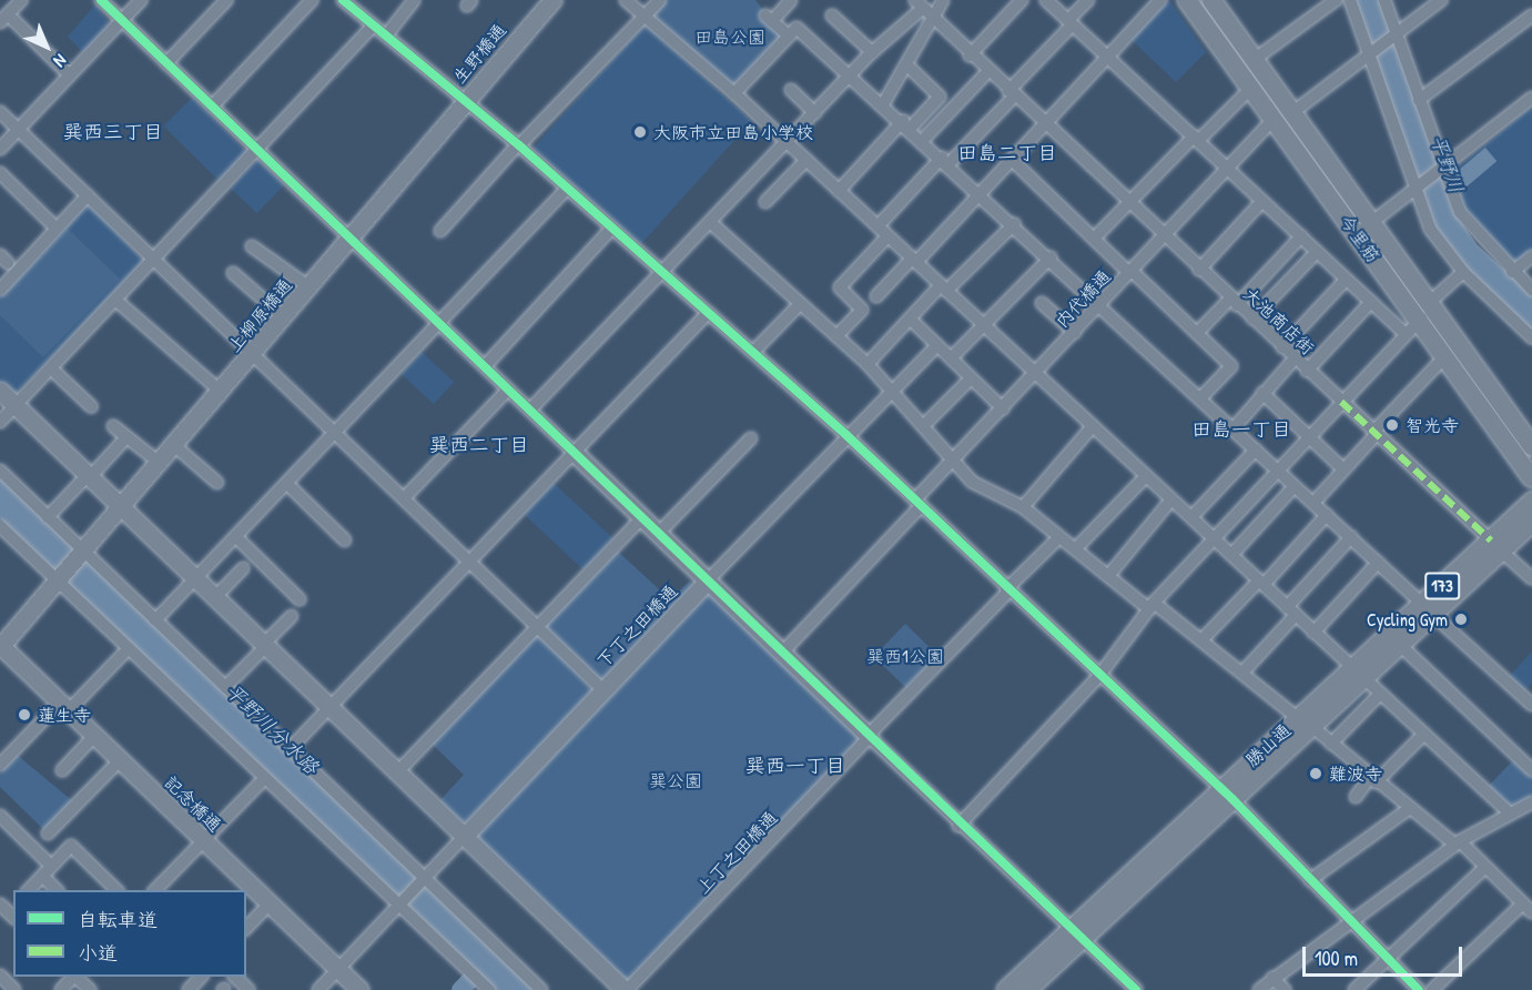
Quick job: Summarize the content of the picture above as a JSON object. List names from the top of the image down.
{
  "streets": {
    "main road": ["今里筋", "173", "勝山通"],
    "street": [
      "生野橋通",
      "内代橋通",
      "上柳原橋通",
      "大池商店街",
      "下丁之田橋通",
      "記念橋通",
      "上丁之田橋通"
    ]
  },
  "crossings": [
    ["生野橋通", "上柳原橋通"],
    ["今里筋", "内代橋通"],
    ["内代橋通", "大池商店街"],
    ["大池商店街", "勝山通"]
  ],
  "districts": [
    "巽西三丁目",
    "田島二丁目",
    "田島一丁目",
    "巽西二丁目",
    "巽西一丁目"
  ],
  "water": ["平野川", "平野川分水路"],
  "parks": ["田島公園", "巽西1公園", "巽公園"],
  "places": [
    "大阪市立田島小学校",
    "智光寺",
    "Cycling Gym",
    "蓮生寺",
    "難波寺"
  ],
  "legend": ["自転車道", "小道"],
  "scale_bar": "100 m",
  "north": "bottom right"
}
